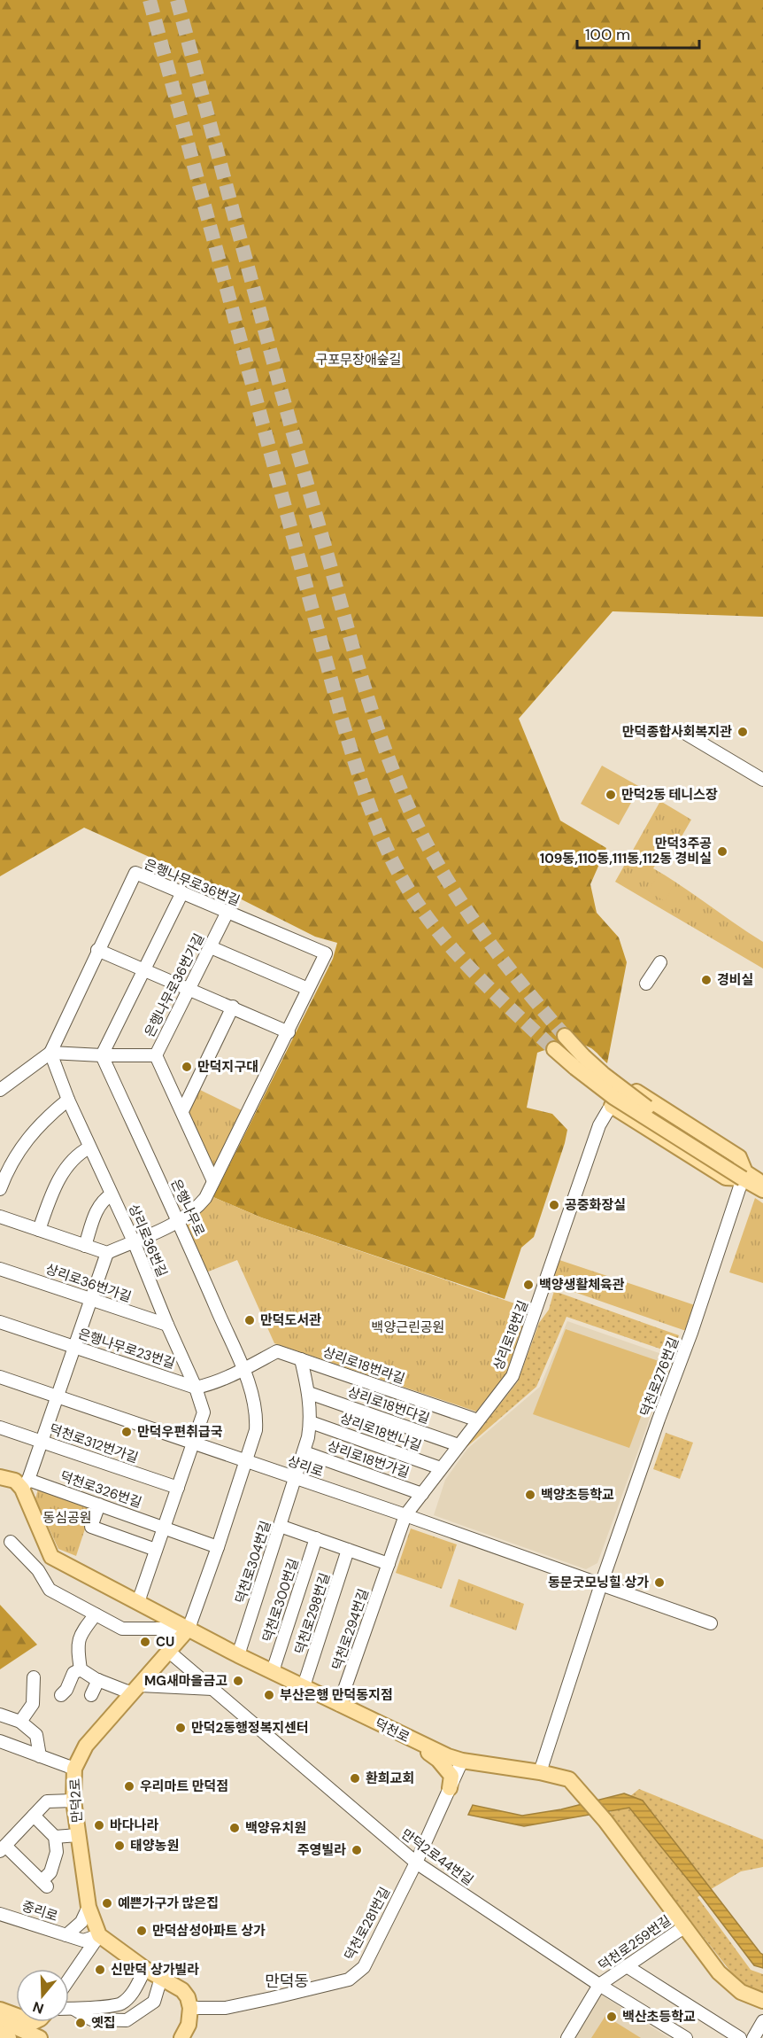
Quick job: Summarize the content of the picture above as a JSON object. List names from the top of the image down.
{
  "streets": {
    "main road": ["덕천로", "만덕2로"],
    "street": [
      "은행나무로36번길",
      "은행나무로36번가길",
      "은행나무로",
      "상리로36번길",
      "상리로36번가길",
      "상리로18번길",
      "은행나무로23번길",
      "상리로18번라길",
      "덕천로276번길",
      "상리로18번다길",
      "상리로18번나길",
      "덕천로312번가길",
      "상리로18번가길",
      "상리로",
      "덕천로326번길",
      "덕천로304번길",
      "덕천로300번길",
      "덕천로298번길",
      "덕천로294번길",
      "만덕2로44번길",
      "중리로",
      "덕천로281번길",
      "덕천로259번길"
    ]
  },
  "crossings": [
    ["은행나무로36번길", "은행나무로36번가길"],
    ["은행나무로36번길", "은행나무로"],
    ["은행나무로36번길", "상리로36번길"],
    ["은행나무로", "상리로18번라길"],
    ["은행나무로", "상리로"],
    ["은행나무로", "덕천로"],
    ["은행나무로", "만덕2로"],
    ["상리로36번길", "상리로36번가길"],
    ["상리로36번길", "은행나무로23번길"],
    ["상리로36번길", "덕천로312번가길"],
    ["상리로36번길", "상리로"],
    ["상리로36번길", "덕천로326번길"],
    ["상리로36번길", "덕천로"],
    ["상리로18번길", "상리로18번라길"],
    ["상리로18번길", "상리로18번다길"],
    ["상리로18번길", "상리로18번나길"],
    ["상리로18번길", "상리로18번가길"],
    ["상리로18번길", "상리로"],
    ["상리로18번길", "덕천로294번길"],
    ["상리로18번라길", "덕천로304번길"],
    ["덕천로276번길", "상리로"],
    ["덕천로276번길", "덕천로"],
    ["상리로18번다길", "덕천로304번길"],
    ["상리로18번나길", "덕천로304번길"],
    ["상리로18번가길", "덕천로304번길"],
    ["상리로", "덕천로304번길"],
    ["상리로", "덕천로294번길"],
    ["덕천로326번길", "덕천로"],
    ["덕천로304번길", "덕천로"],
    ["덕천로300번길", "덕천로"],
    ["덕천로298번길", "덕천로"],
    ["덕천로294번길", "덕천로"],
    ["덕천로", "만덕2로"],
    ["덕천로", "덕천로281번길"],
    ["덕천로", "덕천로259번길"],
    ["만덕2로", "만덕2로44번길"],
    ["만덕2로", "중리로"],
    ["만덕2로44번길", "덕천로281번길"],
    ["만덕2로44번길", "덕천로259번길"]
  ],
  "districts": ["만덕동"],
  "parks": ["구포무장애숲길", "백양근린공원", "동심공원"],
  "places": [
    "만덕종합사회복지관",
    "만덕2동 테니스장",
    "만덕3주공 109동,110동,111동,112동 경비실",
    "경비실",
    "만덕지구대",
    "공중화장실",
    "백양생활체육관",
    "만덕도서관",
    "만덕우편취급국",
    "백양초등학교",
    "동문굿모닝힐 상가",
    "CU",
    "MG새마을금고",
    "부산은행 만덕동지점",
    "만덕2동행정복지센터",
    "환희교회",
    "우리마트 만덕점",
    "바다나라",
    "백양유치원",
    "태양농원",
    "주영빌라",
    "예쁜가구가 많은집",
    "만덕삼성아파트 상가",
    "신만덕 상가빌라",
    "백산초등학교",
    "옛집"
  ],
  "scale_bar": "100 m",
  "north": "bottom"
}
